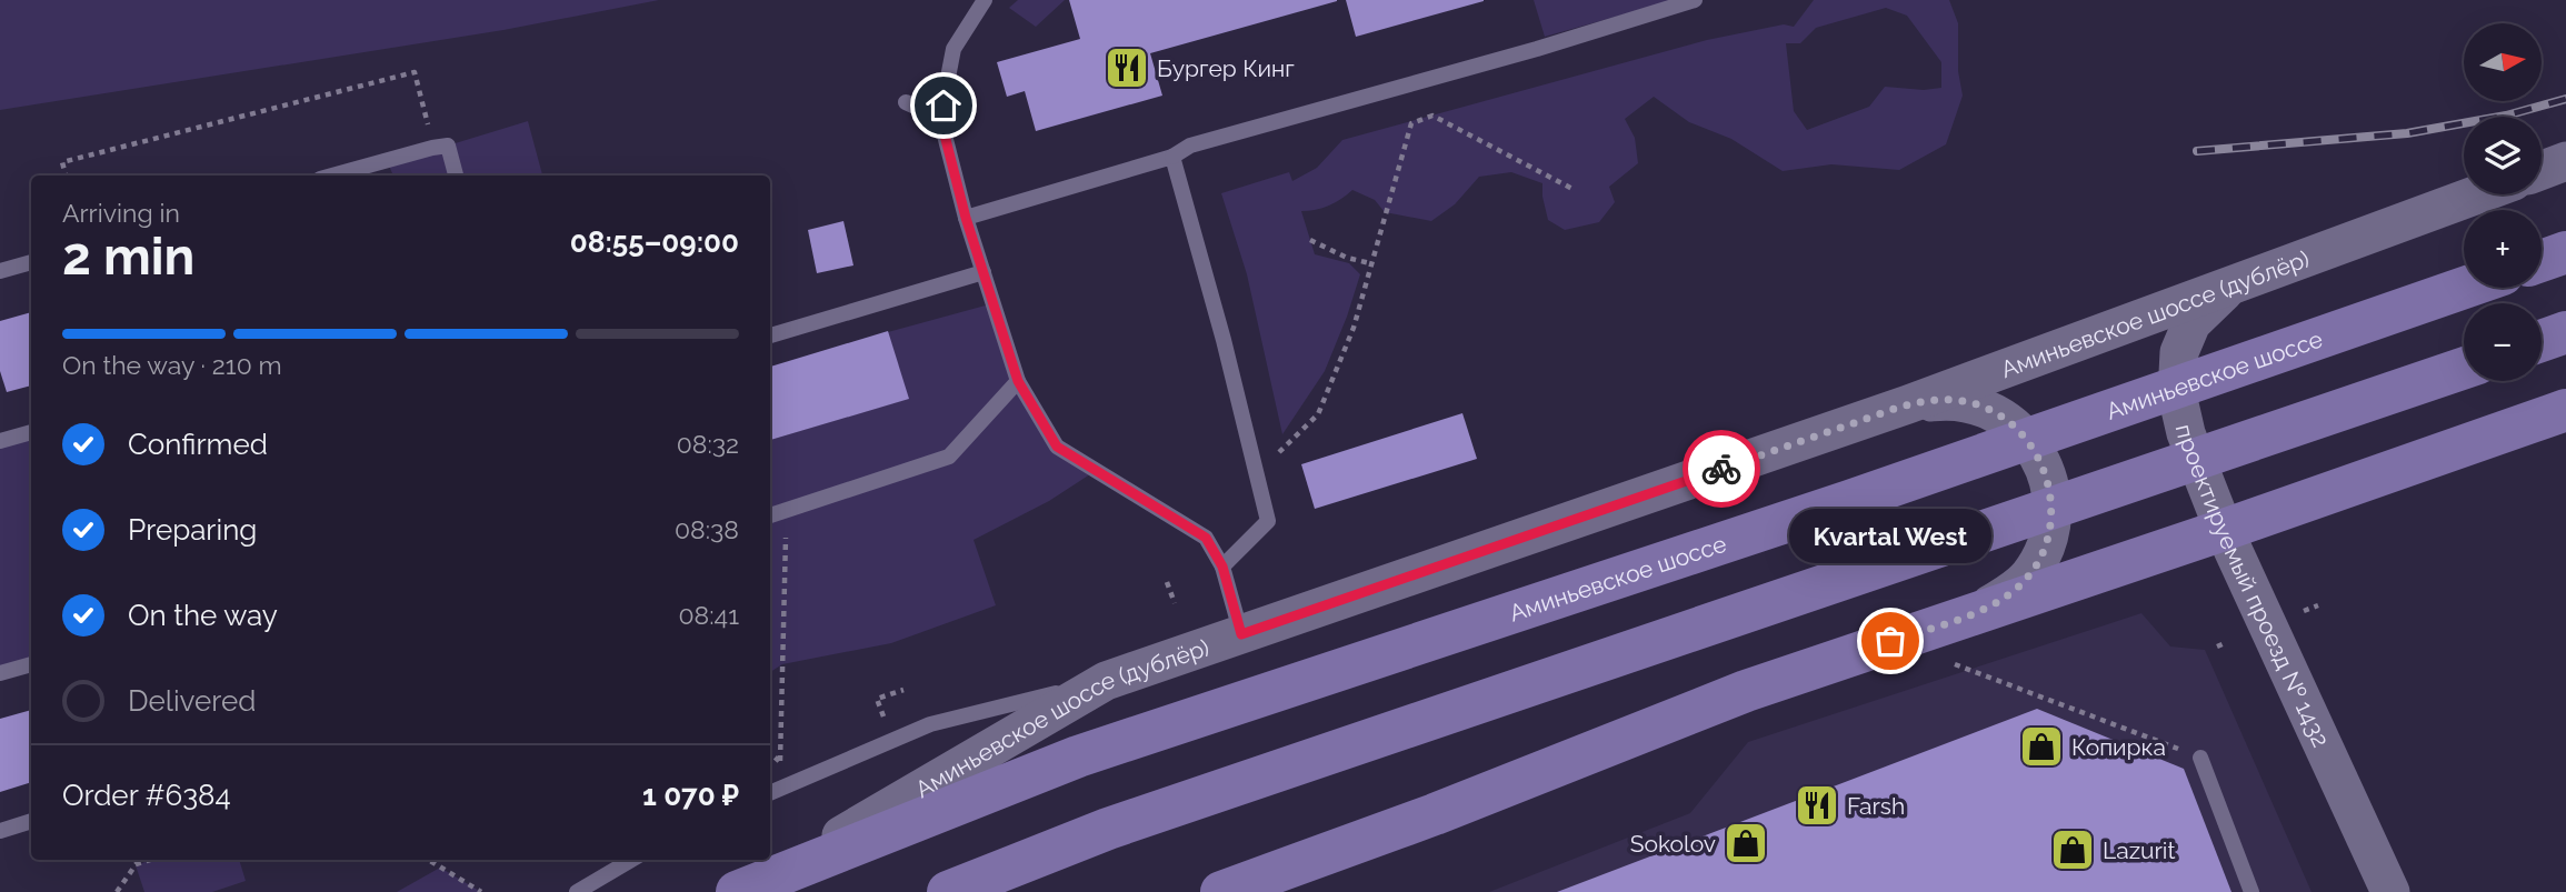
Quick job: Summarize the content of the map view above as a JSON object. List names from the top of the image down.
{
  "streets": {
    "main road": ["Аминьевское шоссе"],
    "street": ["Аминьевское шоссе (дублёр)", "проектируемый проезд № 1432"]
  },
  "crossings": [
    ["Аминьевское шоссе (дублёр)", "Аминьевское шоссе"],
    ["Аминьевское шоссе (дублёр)", "проектируемый проезд № 1432"]
  ],
  "places": {
    "restaurant": ["Бургер Кинг", "Farsh"],
    "other": ["Kvartal West"],
    "shop": ["Копирка", "Sokolov", "Lazurit"]
  },
  "north": "right",
  "page": {
    "map_buttons": ["+", "−"],
    "heading": ["2 min", "Arriving in", "08:55–09:00"],
    "panel": ["Order #6384", "1 070 ₽"],
    "bar": "On the way · 210 m",
    "list": [
      ["Confirmed", "08:32"],
      ["Preparing", "08:38"],
      ["On the way", "08:41"],
      "Delivered"
    ],
    "bubble": "Kvartal West"
  }
}
